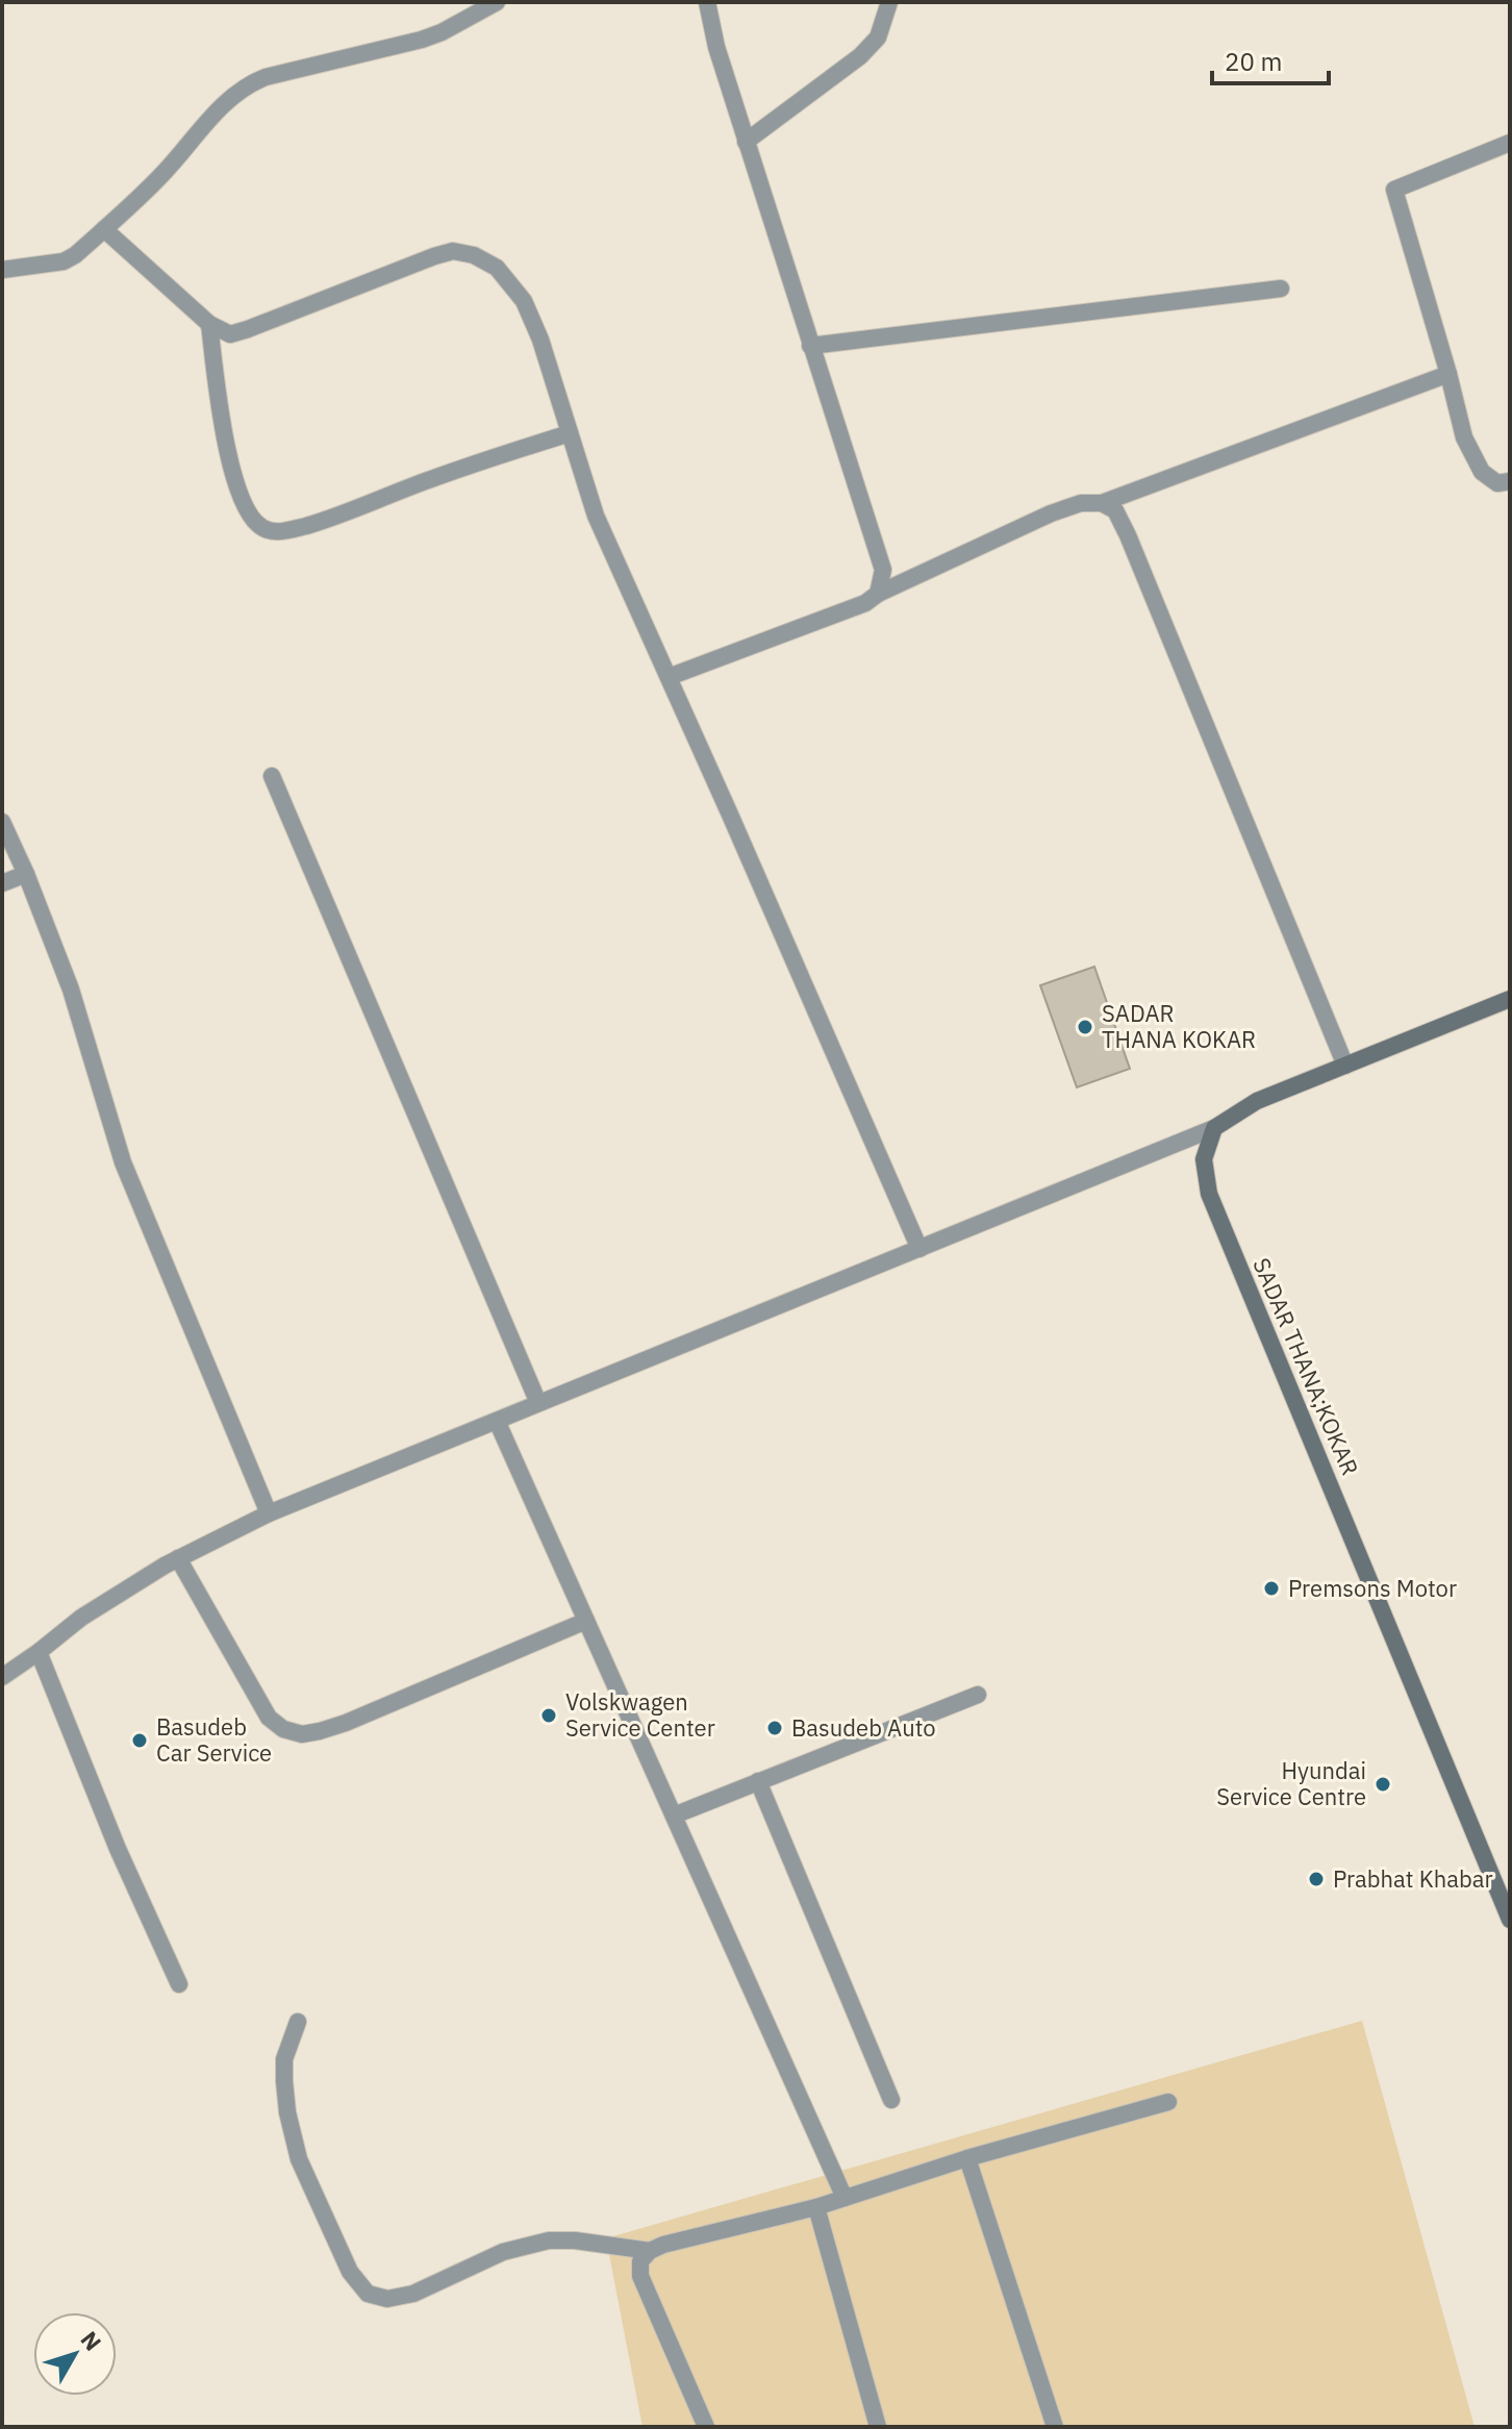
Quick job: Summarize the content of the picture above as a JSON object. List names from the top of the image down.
{
  "streets": {
    "street": ["SADAR THANA;KOKAR"]
  },
  "places": [
    "SADAR THANA KOKAR",
    "Premsons Motor",
    "Volskwagen Service Center",
    "Basudeb Auto",
    "Basudeb Car Service",
    "Hyundai Service Centre",
    "Prabhat Khabar"
  ],
  "scale_bar": "20 m",
  "north": "top right"
}
